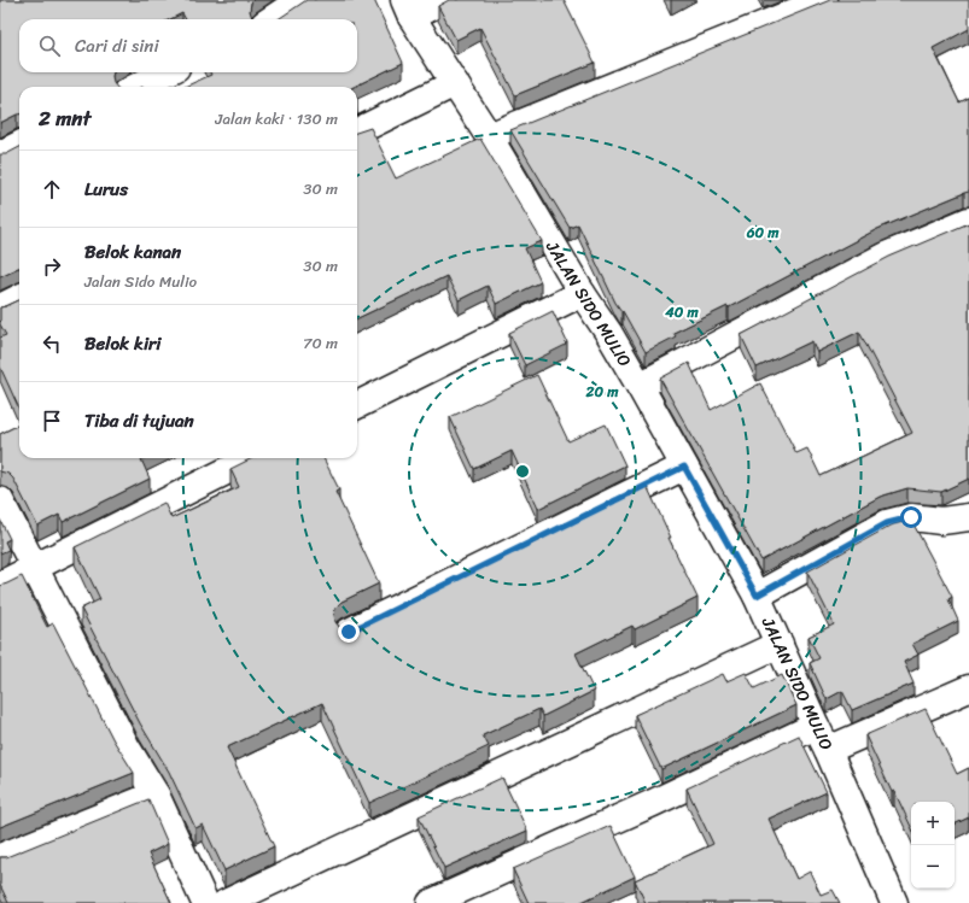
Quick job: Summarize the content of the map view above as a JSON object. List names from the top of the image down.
{
  "streets": {
    "street": ["JALAN SIDO MULIO"]
  },
  "page": {
    "search": "Cari di sini",
    "heading": ["2 mnt", "Jalan kaki · 130 m"],
    "list": [
      ["Lurus", "30 m"],
      ["Belok kanan", "Jalan Sido Mulio", "30 m"],
      ["Belok kiri", "70 m"],
      "Tiba di tujuan"
    ],
    "map_buttons": ["+", "−"]
  },
  "rings": ["60 m", "40 m", "20 m"]
}
